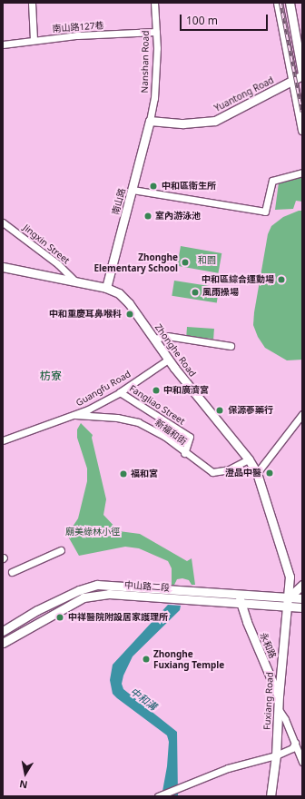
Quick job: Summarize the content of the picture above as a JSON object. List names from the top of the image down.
{
  "streets": {
    "street": [
      "南山路127巷",
      "Nanshan Road",
      "Yuantong Road",
      "南山路",
      "Jingxin Street",
      "Zhonghe Road",
      "Guangfu Road",
      "Fangliao Street",
      "新福和街",
      "中山路二段",
      "永和路",
      "Fuxiang Road"
    ]
  },
  "crossings": [
    ["南山路127巷", "Nanshan Road"],
    ["Nanshan Road", "Yuantong Road"],
    ["Nanshan Road", "南山路"],
    ["Yuantong Road", "南山路"],
    ["南山路", "Zhonghe Road"],
    ["Jingxin Street", "Zhonghe Road"],
    ["Zhonghe Road", "Guangfu Road"],
    ["Zhonghe Road", "新福和街"],
    ["Zhonghe Road", "中山路二段"],
    ["Zhonghe Road", "Fuxiang Road"],
    ["Guangfu Road", "Fangliao Street"],
    ["Guangfu Road", "新福和街"],
    ["Fangliao Street", "新福和街"],
    ["中山路二段", "永和路"],
    ["中山路二段", "Fuxiang Road"],
    ["永和路", "Fuxiang Road"]
  ],
  "districts": ["枋寮"],
  "water": ["中和溝"],
  "parks": ["和園", "廟美綠林小徑"],
  "places": [
    "中和區衛生所",
    "室內游泳池",
    "Zhonghe Elementary School",
    "中和區綜合運動場",
    "風雨操場",
    "中和重慶耳鼻喉科",
    "中和廣濟宮",
    "保源蔘藥行",
    "澄品中醫",
    "福和宮",
    "中祥醫院附設居家護理所",
    "Zhonghe Fuxiang Temple"
  ],
  "scale_bar": "100 m",
  "north": "bottom"
}
